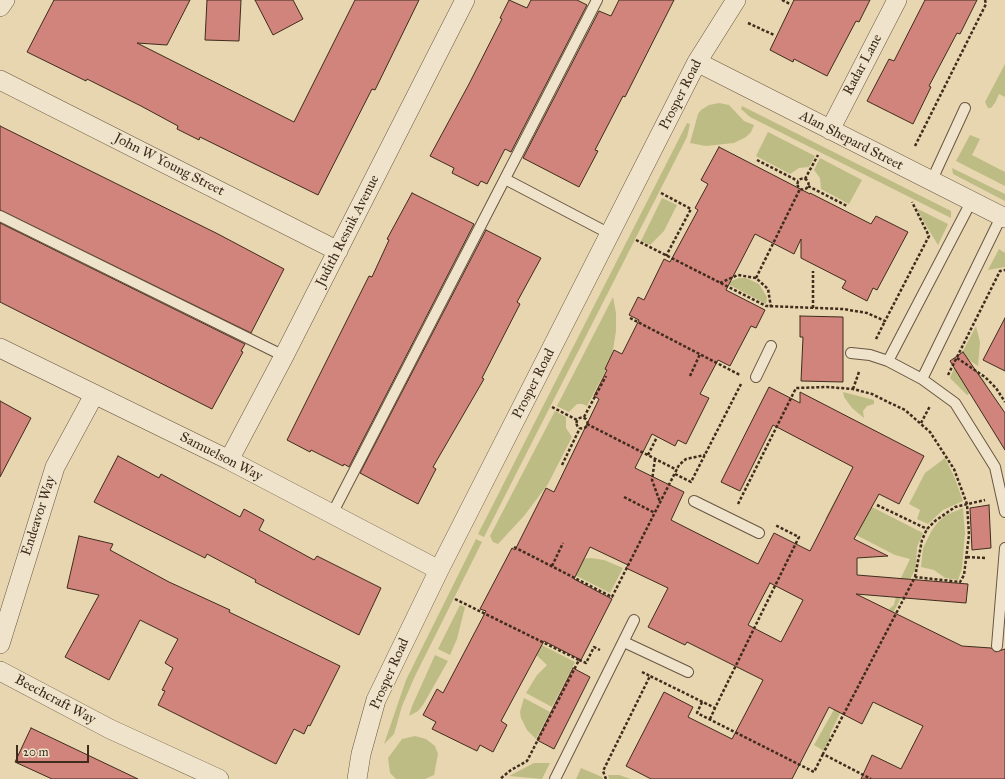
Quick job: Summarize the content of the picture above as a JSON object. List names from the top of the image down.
{
  "streets": {
    "street": [
      "Radar Lane",
      "Prosper Road",
      "Alan Shepard Street",
      "John W Young Street",
      "Judith Resnik Avenue",
      "Samuelson Way",
      "Endeavor Way",
      "Beechcraft Way"
    ]
  },
  "crossings": [
    ["Radar Lane", "Alan Shepard Street"],
    ["Prosper Road", "Alan Shepard Street"],
    ["Prosper Road", "Samuelson Way"],
    ["John W Young Street", "Judith Resnik Avenue"],
    ["Judith Resnik Avenue", "Samuelson Way"],
    ["Samuelson Way", "Endeavor Way"]
  ],
  "scale_bar": "20 m"
}
